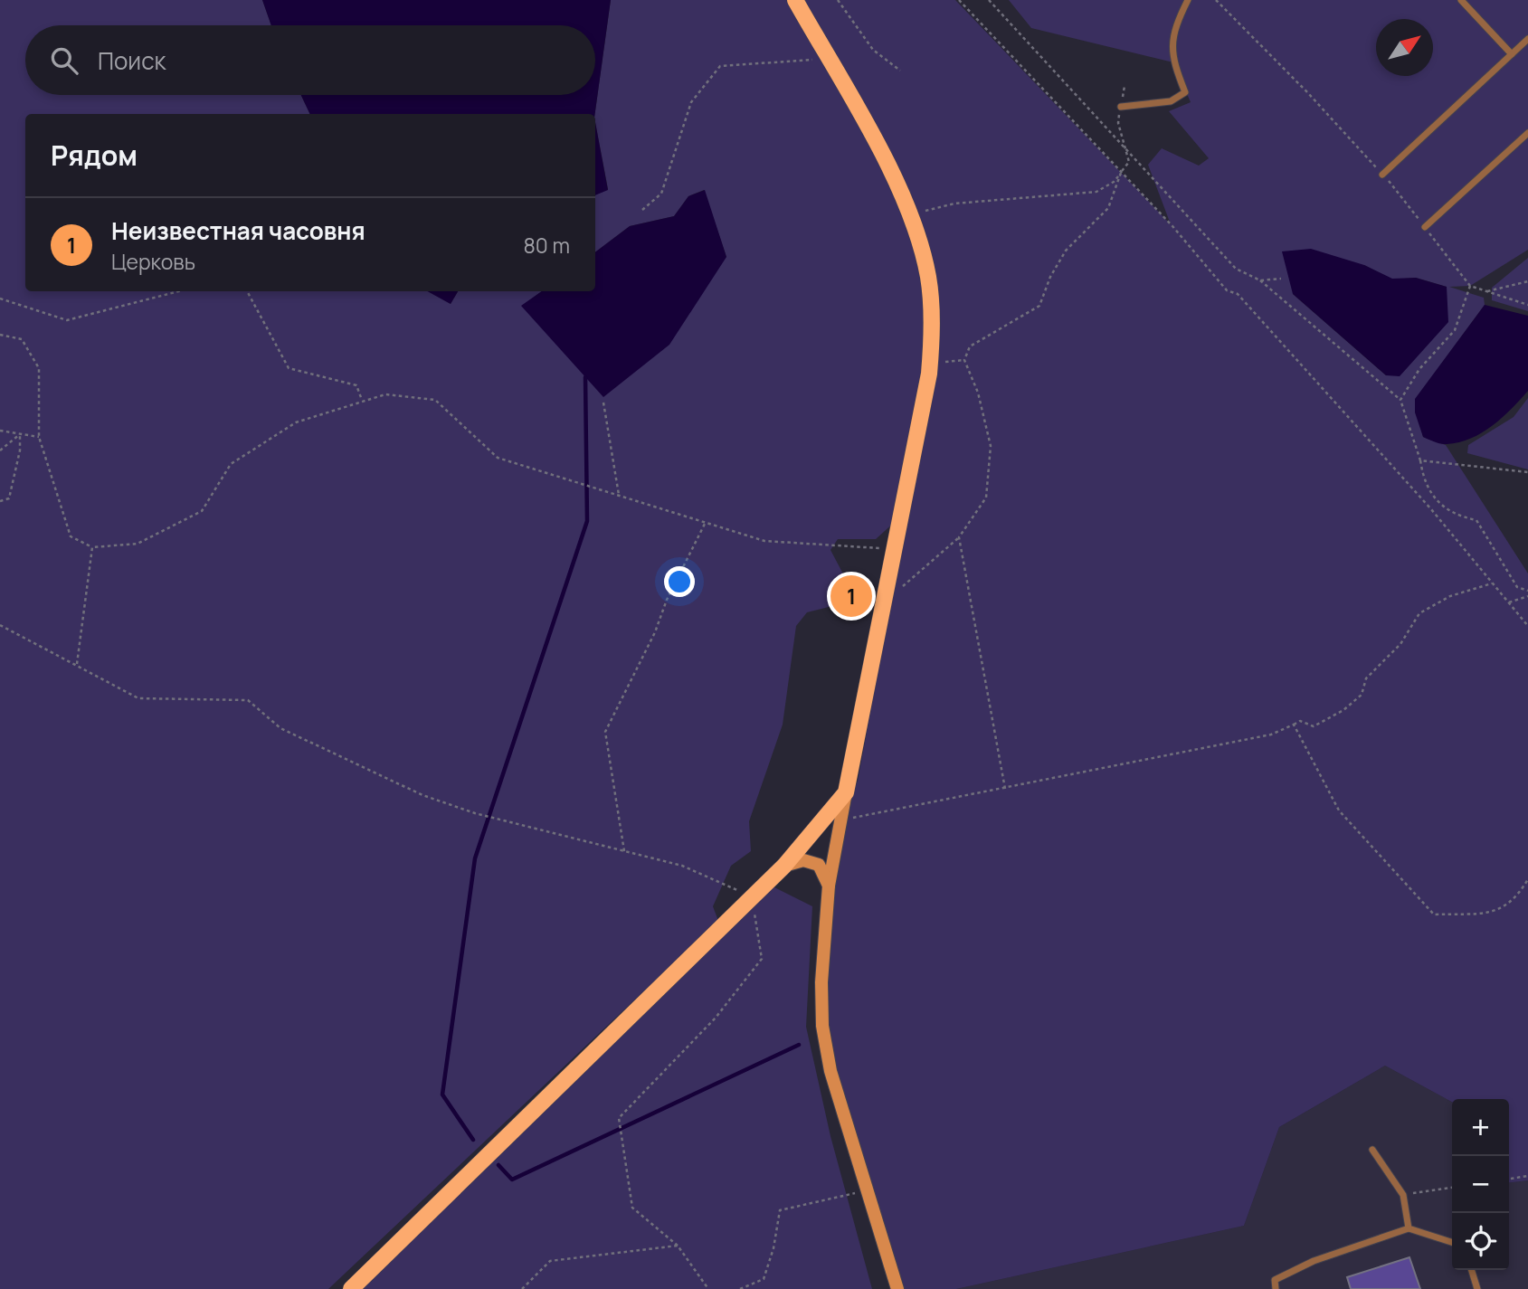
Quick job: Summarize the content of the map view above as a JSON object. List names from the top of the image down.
{
  "north": "top right",
  "page": {
    "search": "Поиск",
    "heading": "Рядом",
    "list": [
      {
        "mark": "1",
        "name": "Неизвестная часовня",
        "note": "Церковь",
        "value": "80 m"
      }
    ],
    "pins": "1",
    "map_buttons": ["+", "−"]
  }
}
